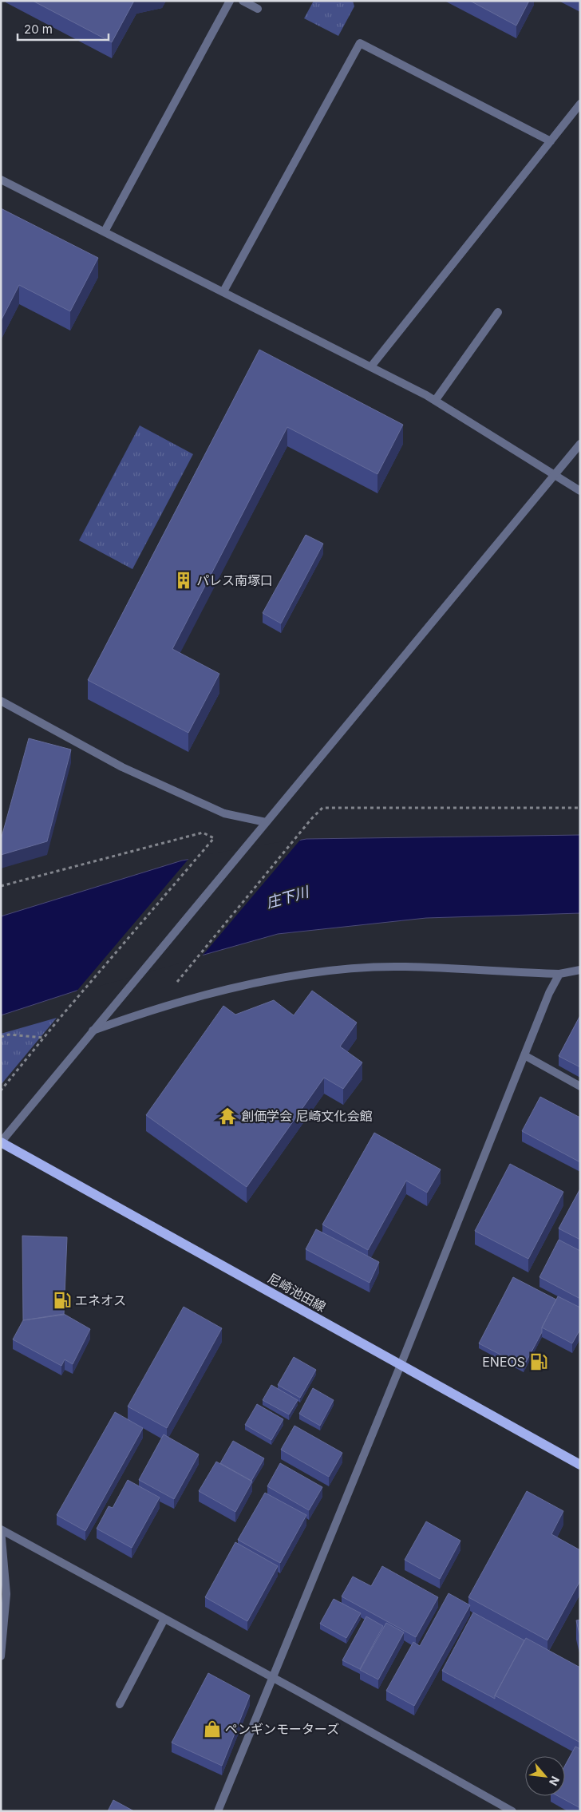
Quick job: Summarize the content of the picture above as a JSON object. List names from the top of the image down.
{
  "streets": {
    "main road": ["尼崎池田線"]
  },
  "water": ["庄下川"],
  "places": {
    "building": ["パレス南塚口"],
    "temple": ["創価学会 尼崎文化会館"],
    "fuel station": ["エネオス", "ENEOS"],
    "shop": ["ペンギンモーターズ"]
  },
  "scale_bar": "20 m",
  "north": "bottom right"
}
